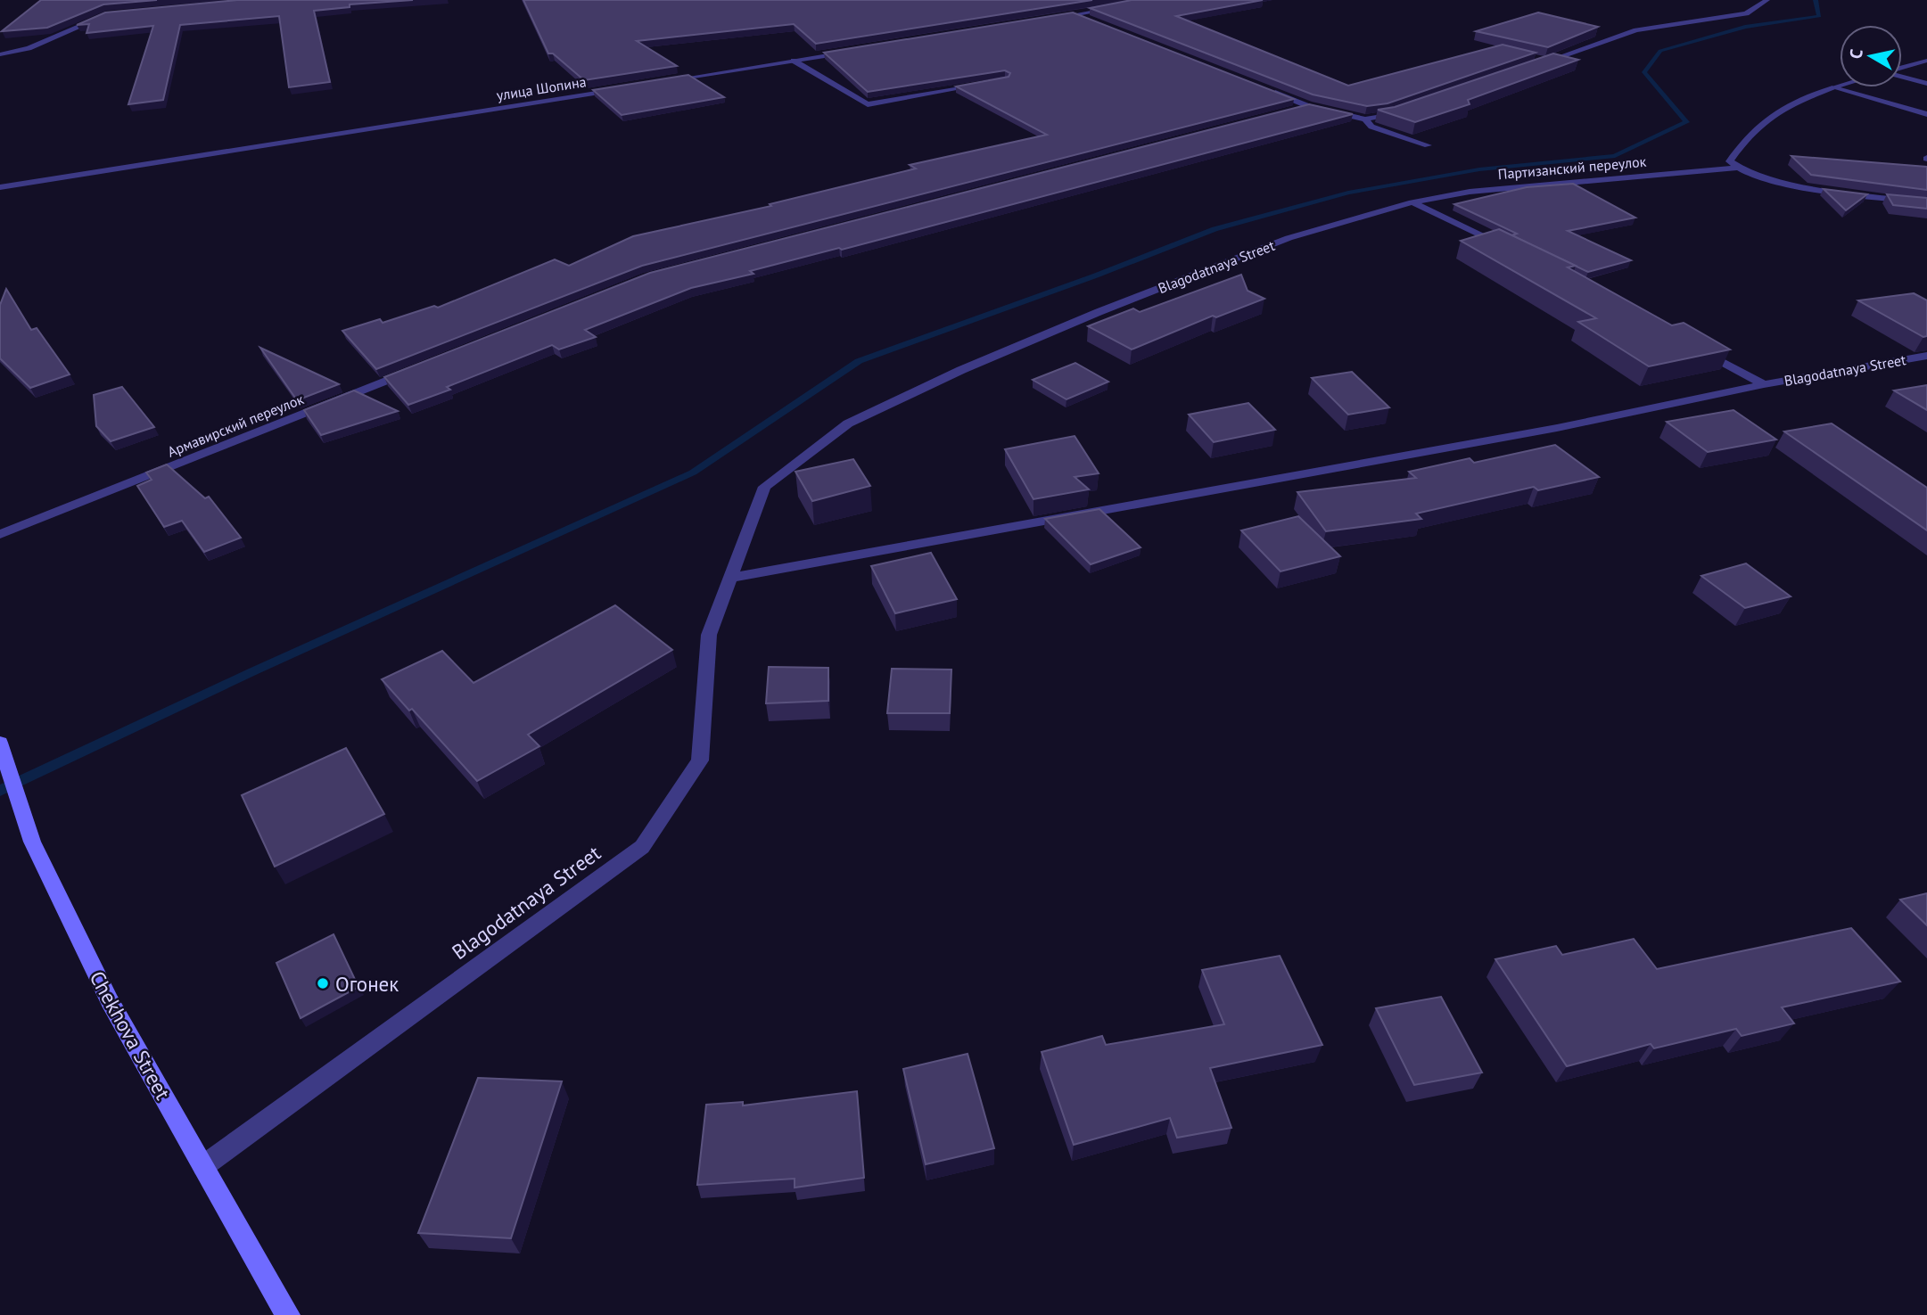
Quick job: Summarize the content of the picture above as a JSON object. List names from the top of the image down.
{
  "streets": {
    "main road": ["Chekhova Street"],
    "street": [
      "улица Шопина",
      "Партизанский переулок",
      "Blagodatnaya Street",
      "Армавирский переулок"
    ]
  },
  "crossings": [
    ["Партизанский переулок", "Blagodatnaya Street"],
    ["Blagodatnaya Street", "Chekhova Street"]
  ],
  "places": ["Огонек"],
  "north": "left"
}
